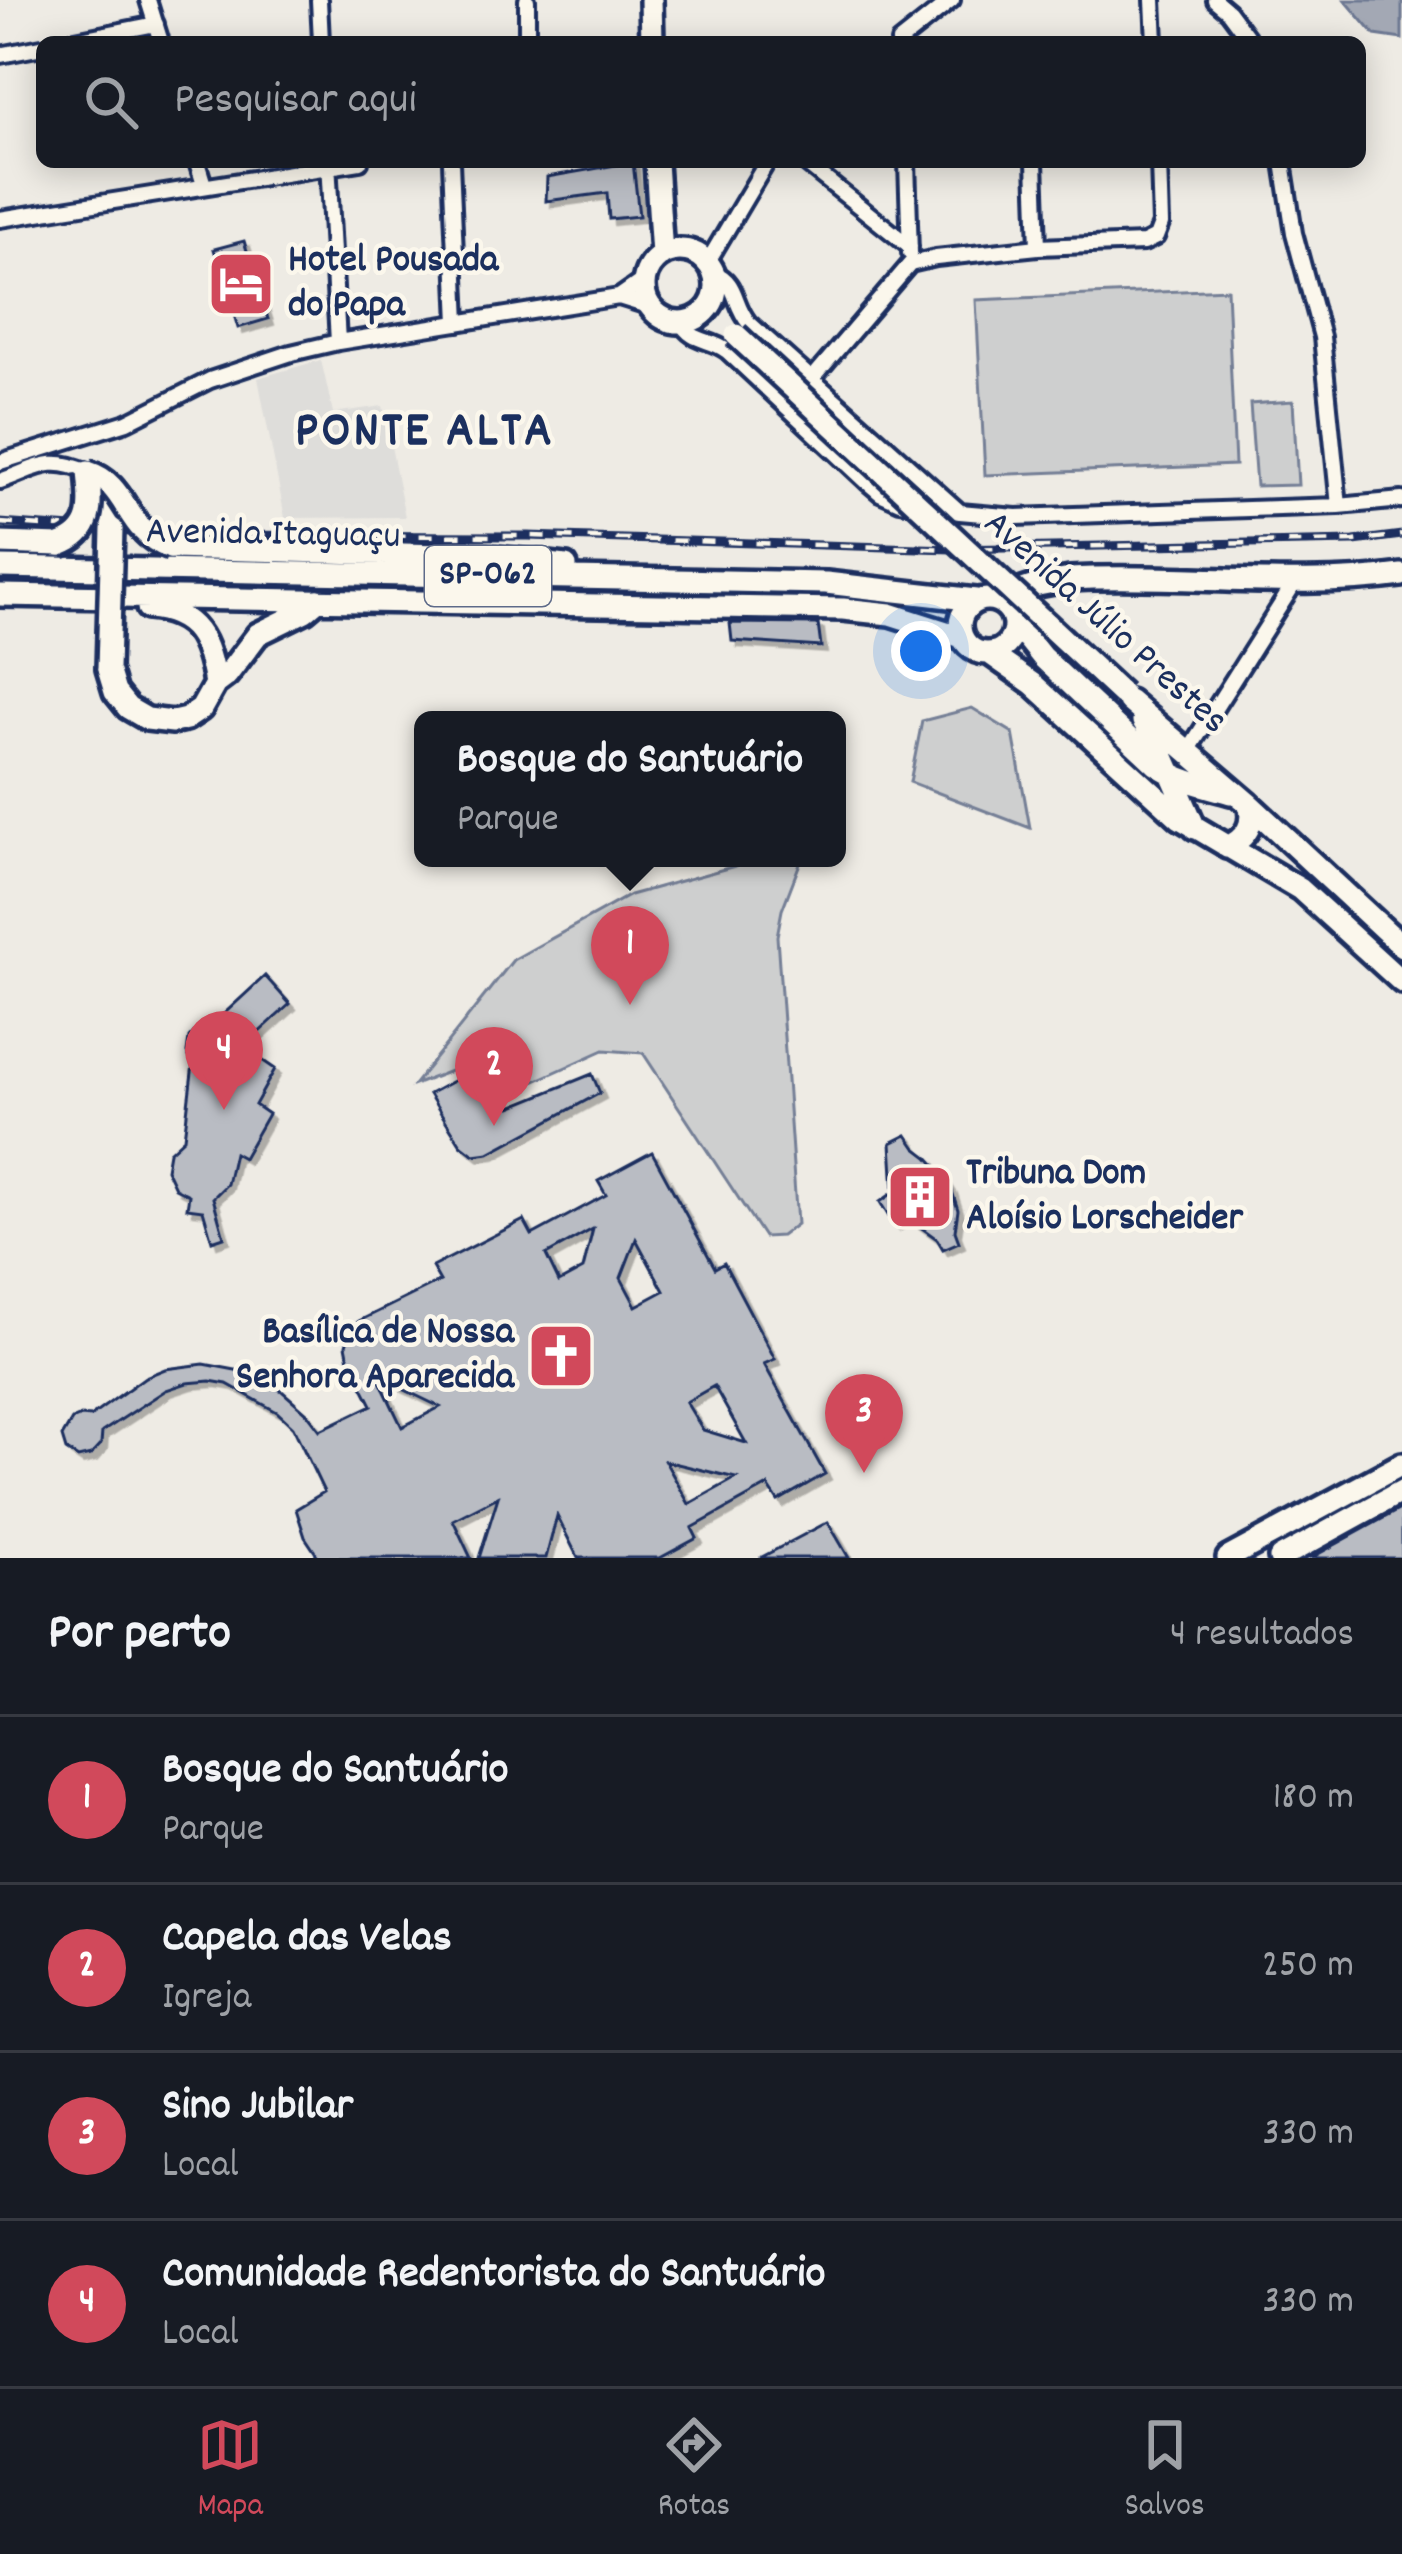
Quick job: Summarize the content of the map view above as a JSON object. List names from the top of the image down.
{
  "streets": {
    "main road": ["Avenida Itaguaçu", "SP-062", "Avenida Júlio Prestes"]
  },
  "crossings": [
    ["Avenida Itaguaçu", "SP-062"],
    ["Avenida Itaguaçu", "Avenida Júlio Prestes"],
    ["SP-062", "Avenida Júlio Prestes"]
  ],
  "districts": ["PONTE ALTA"],
  "places": {
    "hotel": ["Hotel Pousada do Papa"],
    "building": ["Tribuna Dom Aloísio Lorscheider"],
    "church": ["Basílica de Nossa Senhora Aparecida"]
  },
  "page": {
    "search": "Pesquisar aqui",
    "popup": ["Bosque do Santuário", "Parque"],
    "pins": [
      "1",
      "4",
      "2",
      "3"
    ],
    "heading": ["Por perto", "4 resultados"],
    "list": [
      {
        "mark": "1",
        "name": "Bosque do Santuário",
        "note": "Parque",
        "value": "180 m"
      },
      {
        "mark": "2",
        "name": "Capela das Velas",
        "note": "Igreja",
        "value": "250 m"
      },
      {
        "mark": "3",
        "name": "Sino Jubilar",
        "note": "Local",
        "value": "330 m"
      },
      {
        "mark": "4",
        "name": "Comunidade Redentorista do Santuário",
        "note": "Local",
        "value": "330 m"
      }
    ],
    "nav": ["Mapa", "Rotas", "Salvos"]
  }
}
